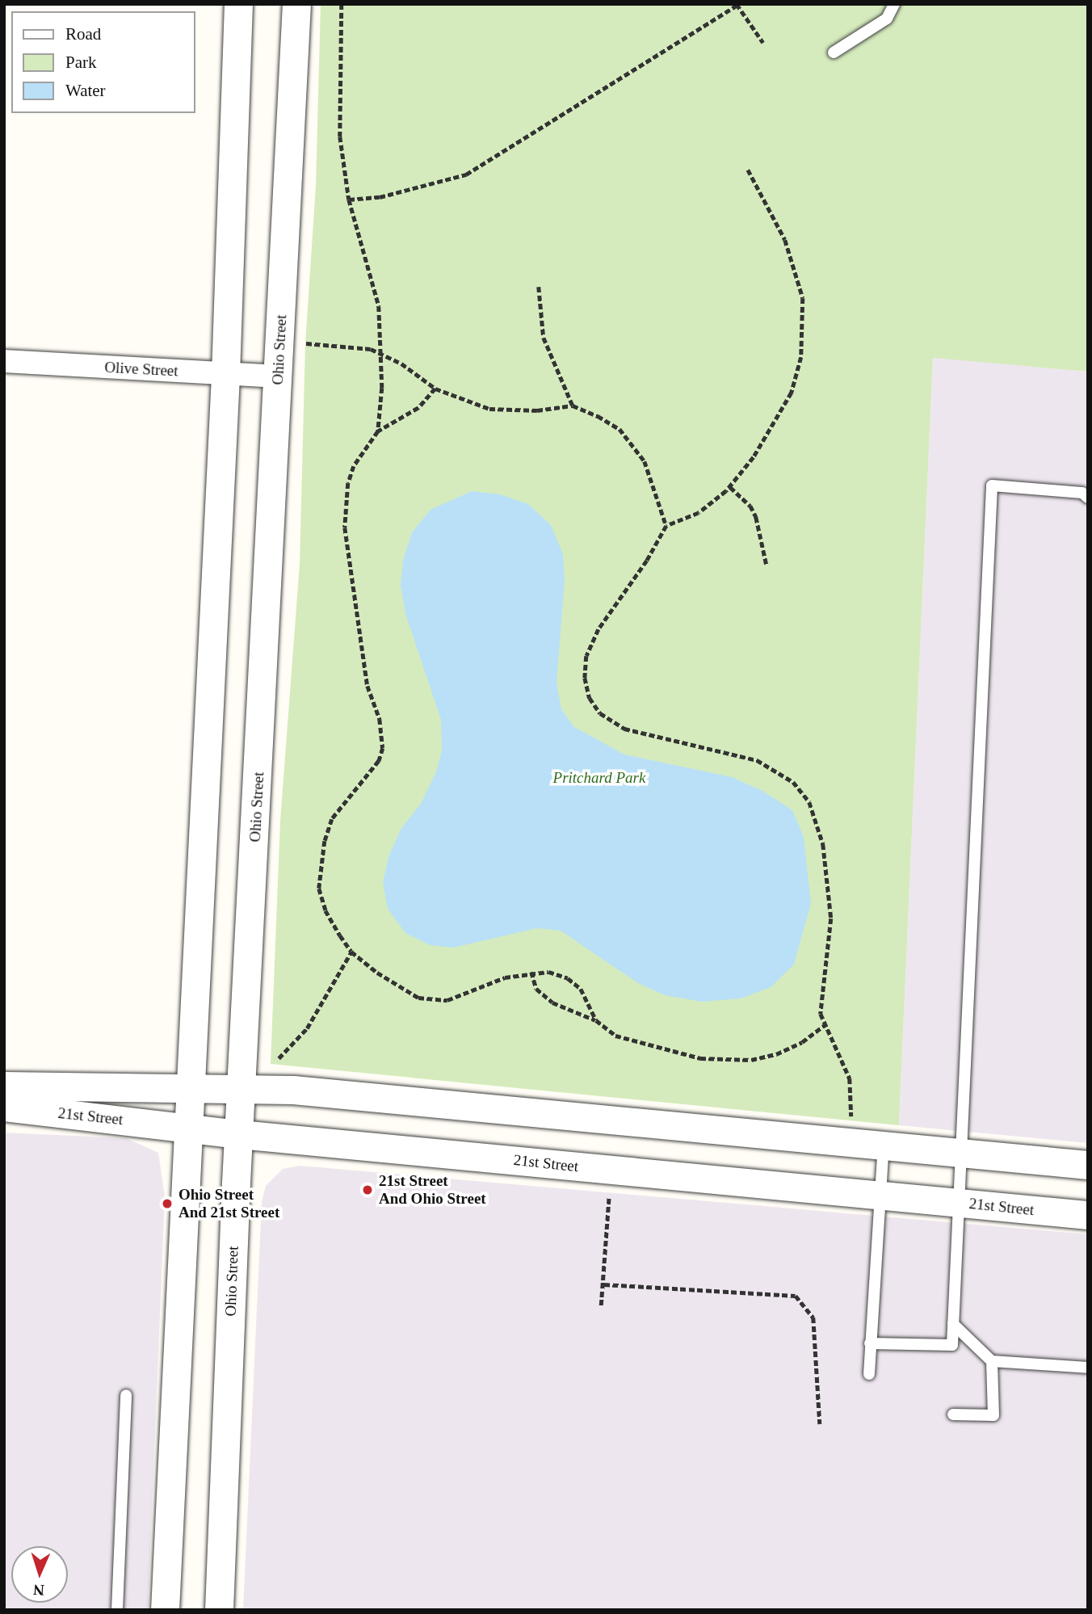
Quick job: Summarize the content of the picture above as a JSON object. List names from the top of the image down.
{
  "streets": {
    "street": ["Ohio Street", "Olive Street", "21st Street"]
  },
  "crossings": [
    ["Ohio Street", "Olive Street"],
    ["Ohio Street", "21st Street"]
  ],
  "parks": ["Pritchard Park"],
  "places": ["21st Street And Ohio Street", "Ohio Street And 21st Street"],
  "legend": ["Road", "Park", "Water"],
  "north": "bottom"
}
